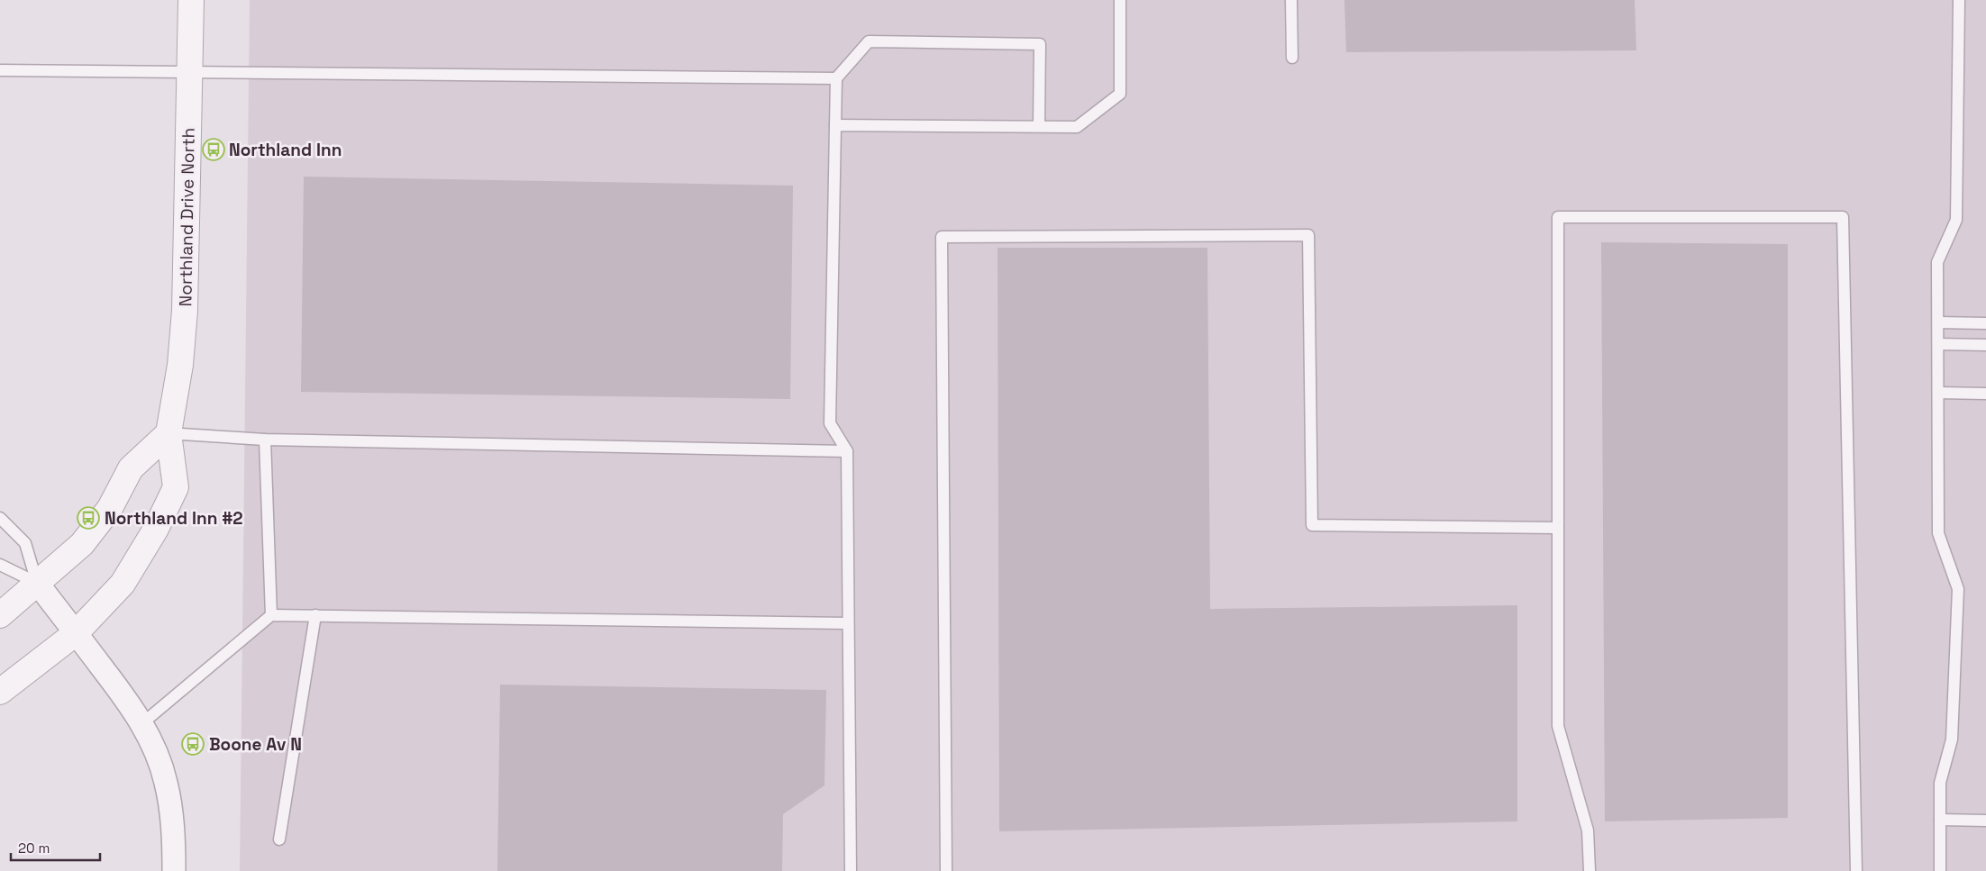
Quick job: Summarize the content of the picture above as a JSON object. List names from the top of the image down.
{
  "streets": {
    "street": ["Northland Drive North"]
  },
  "places": {
    "bus stop": ["Northland Inn", "Northland Inn #2", "Boone Av N"]
  },
  "scale_bar": "20 m"
}
